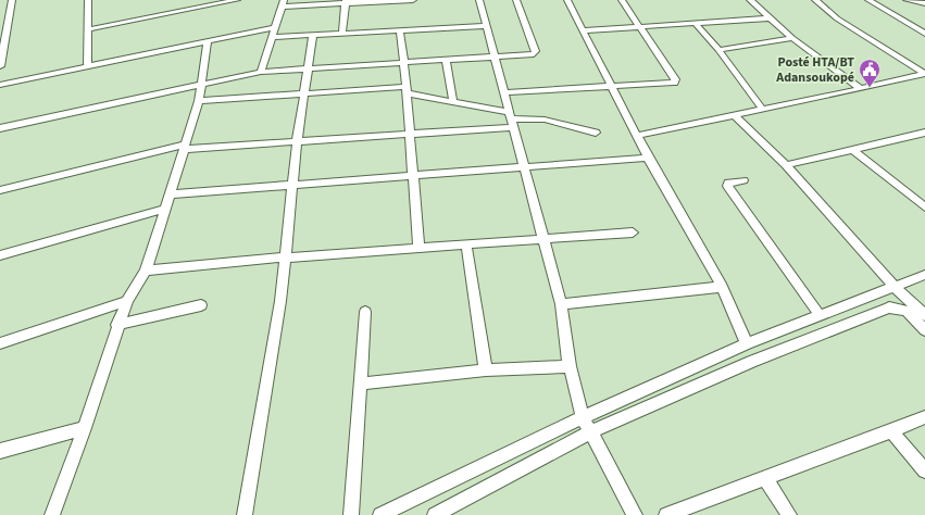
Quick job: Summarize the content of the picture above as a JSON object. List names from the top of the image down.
{
  "places": {
    "public building": ["Posté HTA/BT Adansoukopé"]
  }
}
